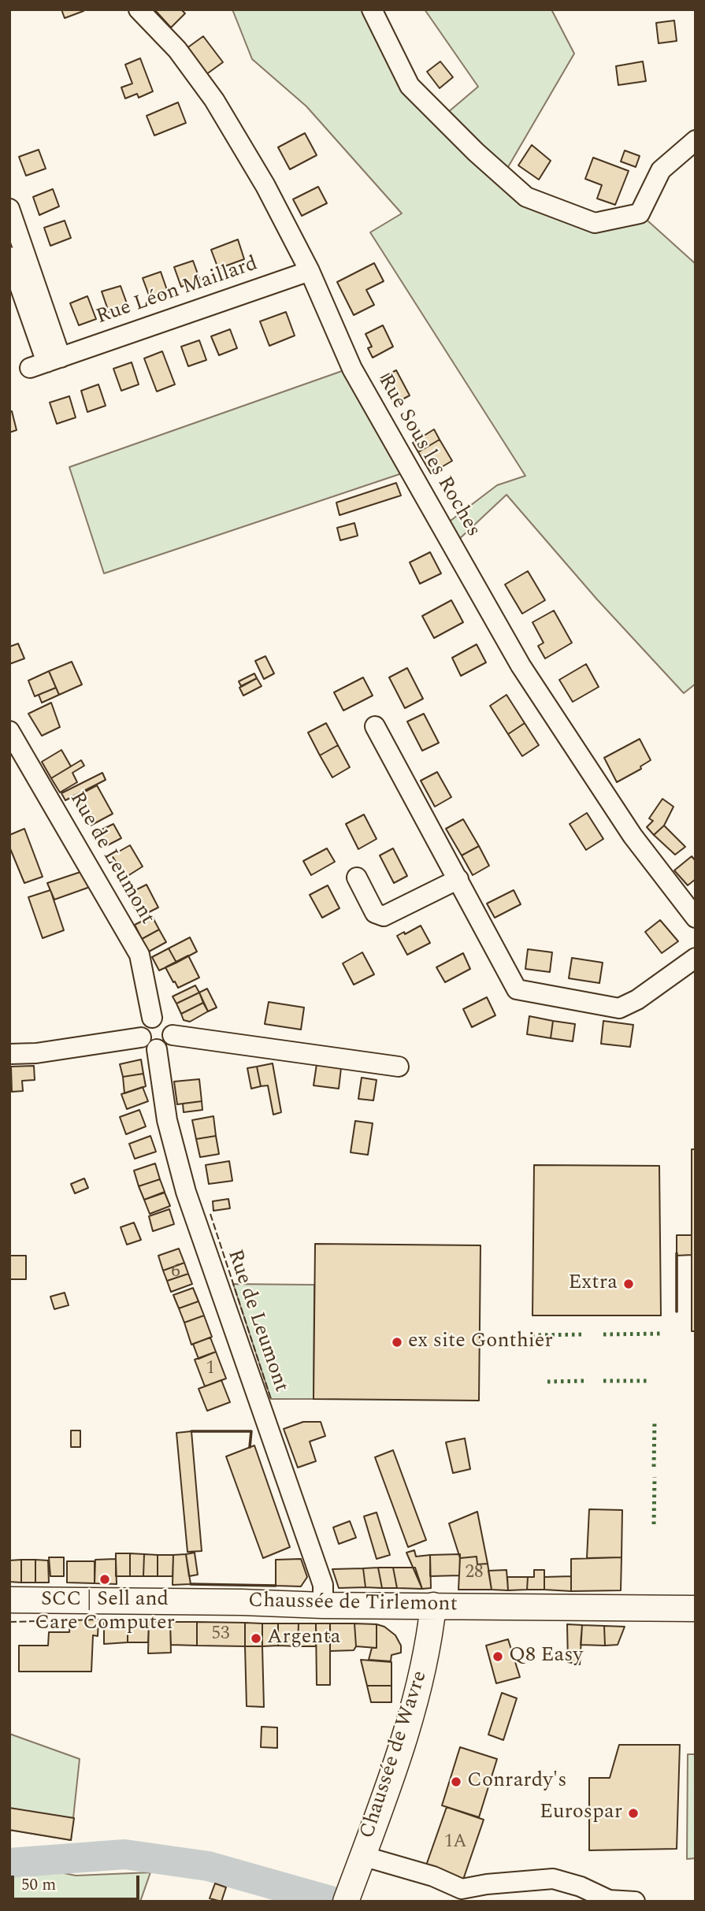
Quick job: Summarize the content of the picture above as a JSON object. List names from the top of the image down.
{
  "streets": {
    "main road": ["Chaussée de Tirlemont", "Chaussée de Wavre"],
    "street": ["Rue Léon Maillard", "Rue Sous les Roches", "Rue de Leumont"]
  },
  "crossings": [
    ["Rue Léon Maillard", "Rue Sous les Roches"],
    ["Rue de Leumont", "Chaussée de Tirlemont"],
    ["Chaussée de Tirlemont", "Chaussée de Wavre"]
  ],
  "places": [
    "Extra",
    "ex site Gonthier",
    "SCC | Sell and Care Computer",
    "Argenta",
    "Q8 Easy",
    "Conrardy's",
    "Eurospar"
  ],
  "house_numbers": [
    "6",
    "1",
    "28",
    "53",
    "1A"
  ],
  "scale_bar": "50 m"
}
